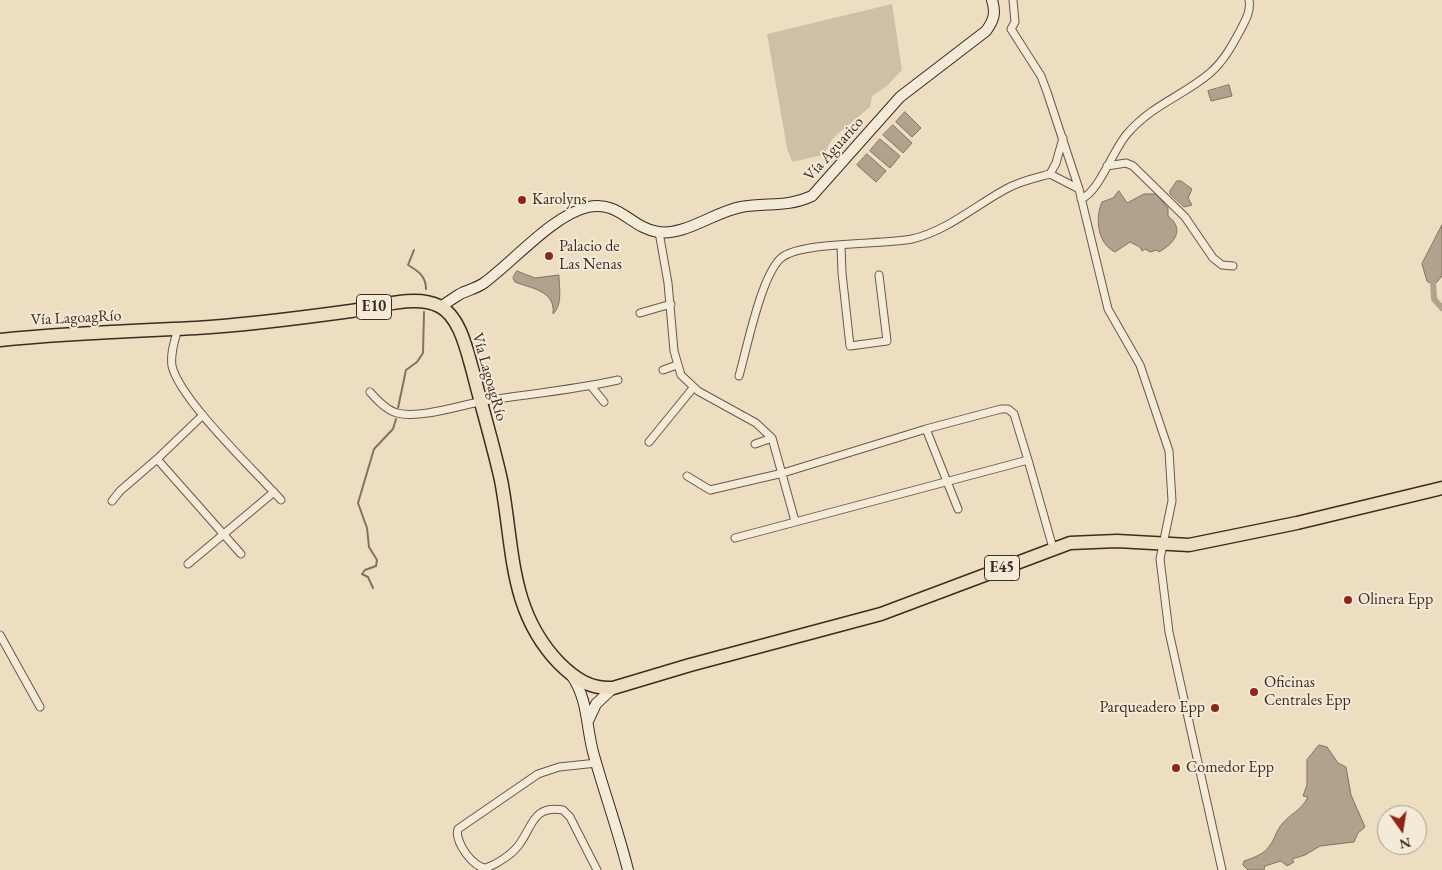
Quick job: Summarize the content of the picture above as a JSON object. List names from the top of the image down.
{
  "streets": {
    "highway": ["E10", "Vía LagoagRío", "E45"],
    "street": ["Vía Aguarico"]
  },
  "crossings": [
    ["Vía LagoagRío", "E45"]
  ],
  "places": [
    "Karolyns",
    "Palacio de Las Nenas",
    "Olinera Epp",
    "Oficinas Centrales Epp",
    "Parqueadero Epp",
    "Comedor Epp"
  ],
  "north": "bottom"
}
